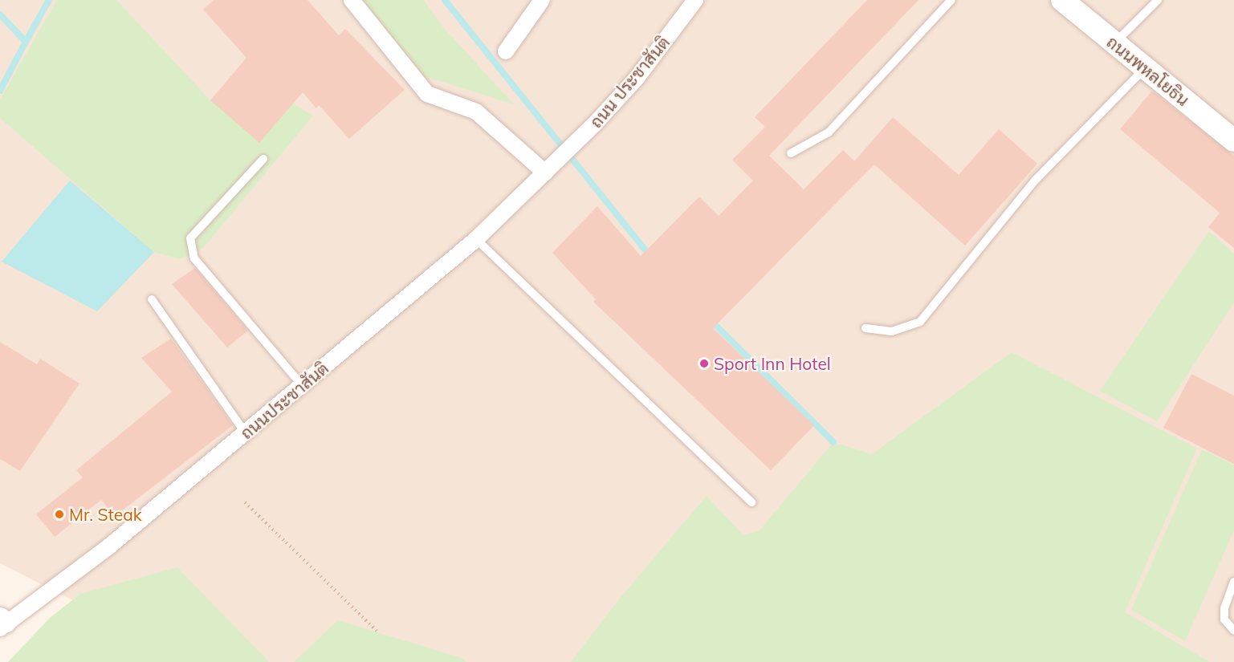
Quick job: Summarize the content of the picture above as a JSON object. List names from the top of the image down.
{
  "streets": {
    "main road": ["ถนนพหลโยธิน"],
    "street": ["ถนน ประชาสันติ", "ถนนประชาสันติ"]
  },
  "crossings": [
    ["ถนน ประชาสันติ", "ถนนประชาสันติ"]
  ],
  "places": ["Sport Inn Hotel", "Mr. Steak"]
}
